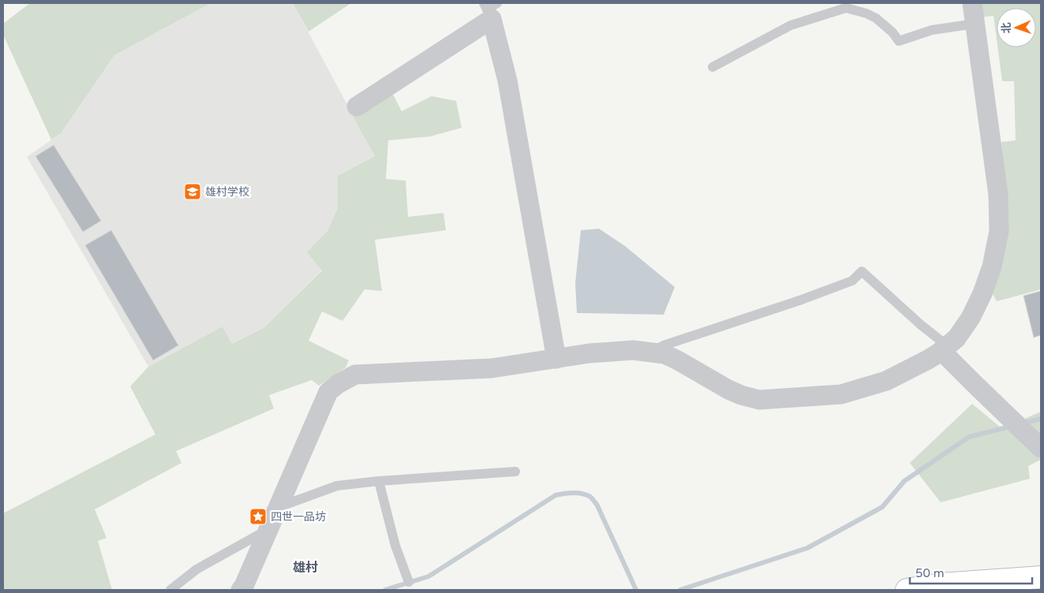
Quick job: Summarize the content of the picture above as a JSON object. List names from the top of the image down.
{
  "districts": ["雄村"],
  "places": {
    "school or university": ["雄村学校"],
    "place": ["四世一品坊"]
  },
  "scale_bar": "50 m",
  "north": "left"
}
